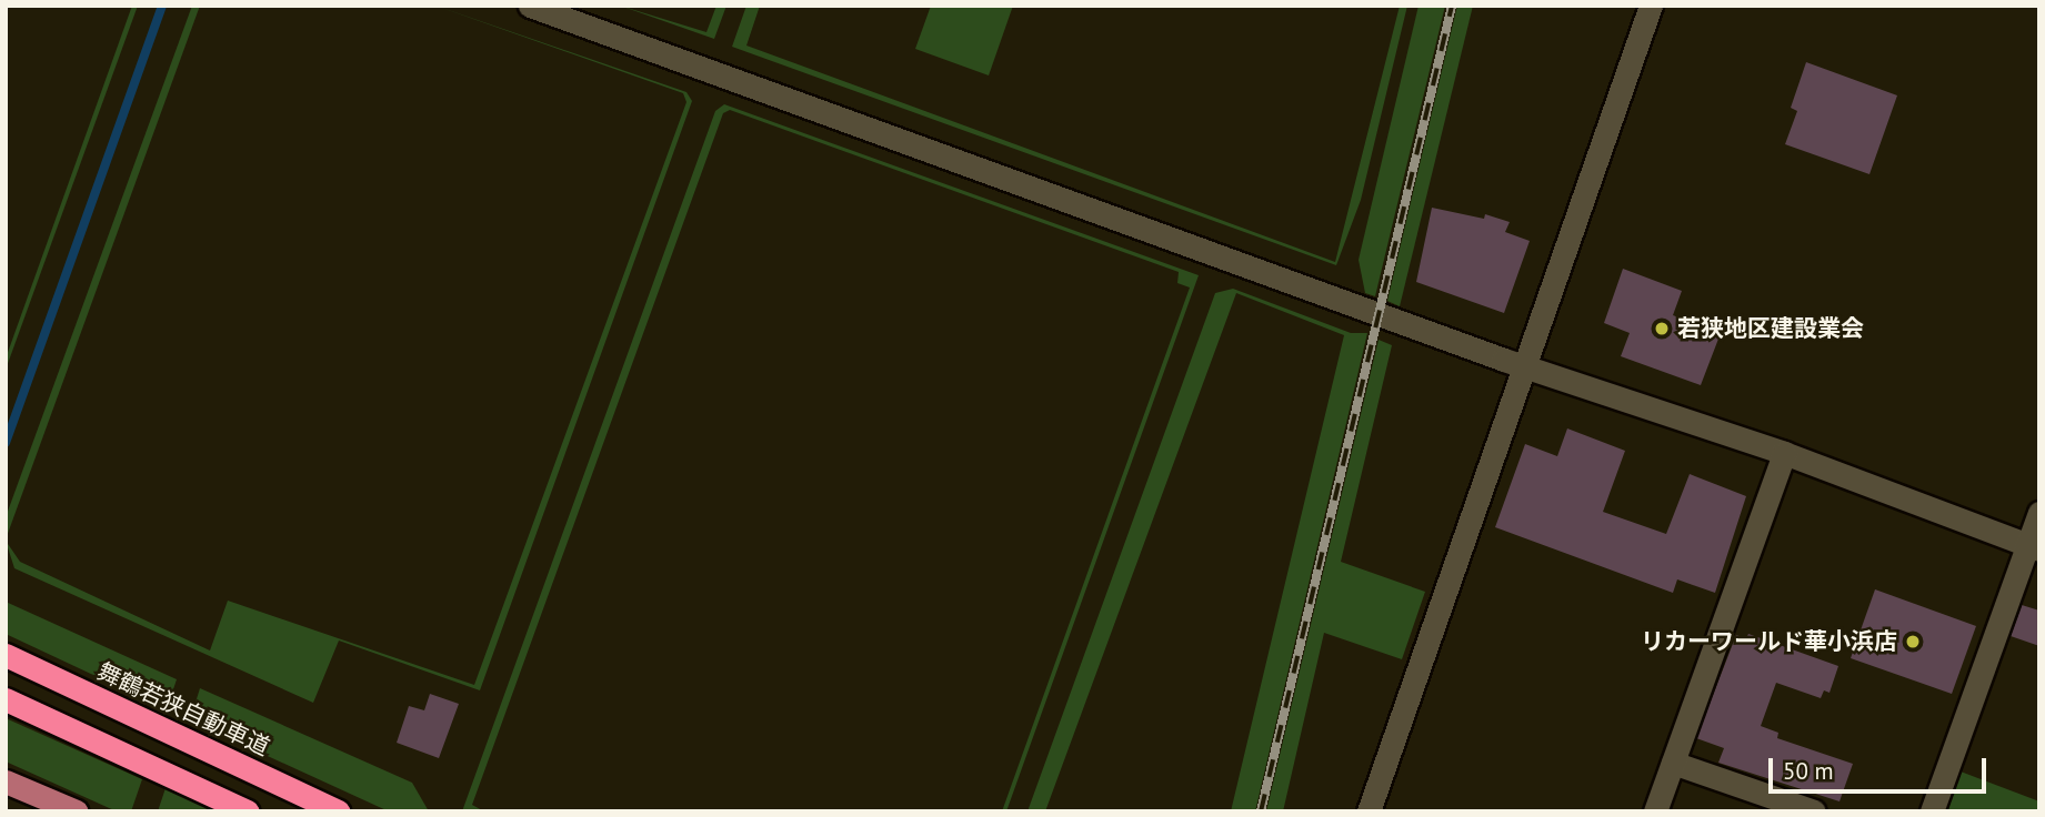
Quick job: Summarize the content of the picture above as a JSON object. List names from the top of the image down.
{
  "streets": {
    "highway": ["舞鶴若狭自動車道"]
  },
  "places": ["若狭地区建設業会", "リカーワールド華小浜店"],
  "scale_bar": "50 m"
}
